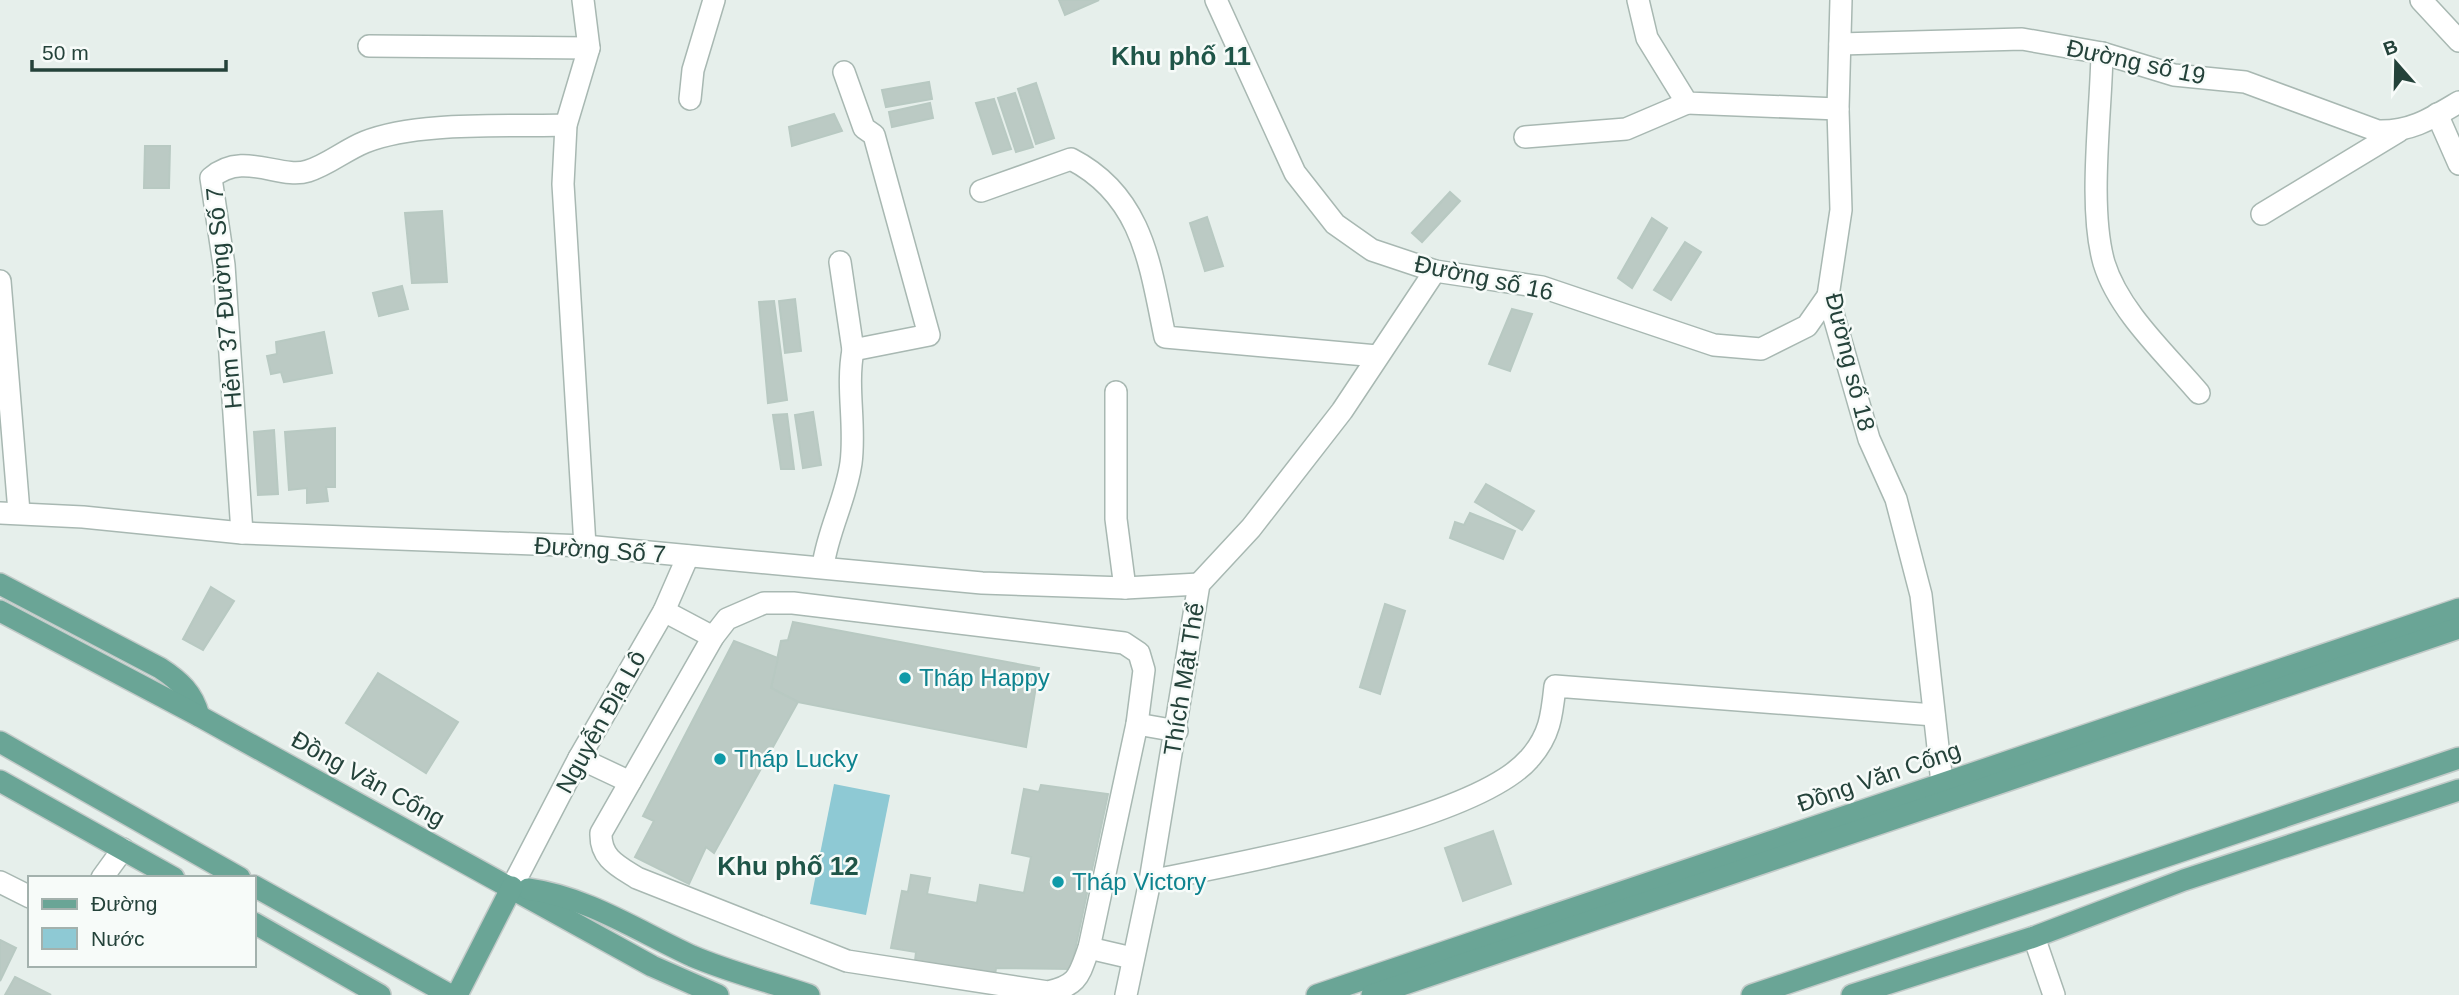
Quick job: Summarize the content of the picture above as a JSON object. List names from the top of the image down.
{
  "streets": {
    "main road": ["Đồng Văn Cống"],
    "street": [
      "Đường số 19",
      "Đường số 16",
      "Hẻm 37 Đường Số 7",
      "Đường số 18",
      "Đường Số 7",
      "Thích Mật Thể",
      "Nguyễn Địa Lô"
    ]
  },
  "crossings": [
    ["Đường số 19", "Đường số 18"],
    ["Đường số 16", "Đường số 18"],
    ["Đường số 16", "Thích Mật Thể"],
    ["Hẻm 37 Đường Số 7", "Đường Số 7"],
    ["Đường số 18", "Đồng Văn Cống"],
    ["Đường Số 7", "Thích Mật Thể"],
    ["Đường Số 7", "Nguyễn Địa Lô"],
    ["Nguyễn Địa Lô", "Đồng Văn Cống"]
  ],
  "districts": ["Khu phố 11", "Khu phố 12"],
  "places": ["Tháp Happy", "Tháp Lucky", "Tháp Victory"],
  "legend": ["Đường", "Nước"],
  "scale_bar": "50 m",
  "north": "top"
}
